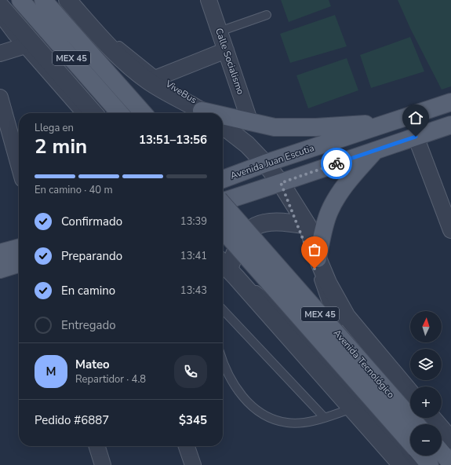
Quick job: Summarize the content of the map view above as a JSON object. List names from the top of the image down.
{
  "streets": {
    "main road": ["MEX 45", "Avenida Juan Escutia", "Avenida Tecnológico"],
    "street": ["Calle Socialismo"],
    "lane": ["ViveBus"]
  },
  "north": "top",
  "page": {
    "heading": ["2 min", "Llega en", "13:51–13:56"],
    "panel": [
      "Mateo",
      "Repartidor · 4.8",
      "Pedido #6887",
      "$345"
    ],
    "bar": "En camino · 40 m",
    "list": [
      ["Confirmado", "13:39"],
      ["Preparando", "13:41"],
      ["En camino", "13:43"],
      "Entregado"
    ],
    "map_buttons": ["+", "−"],
    "round": "M"
  }
}
